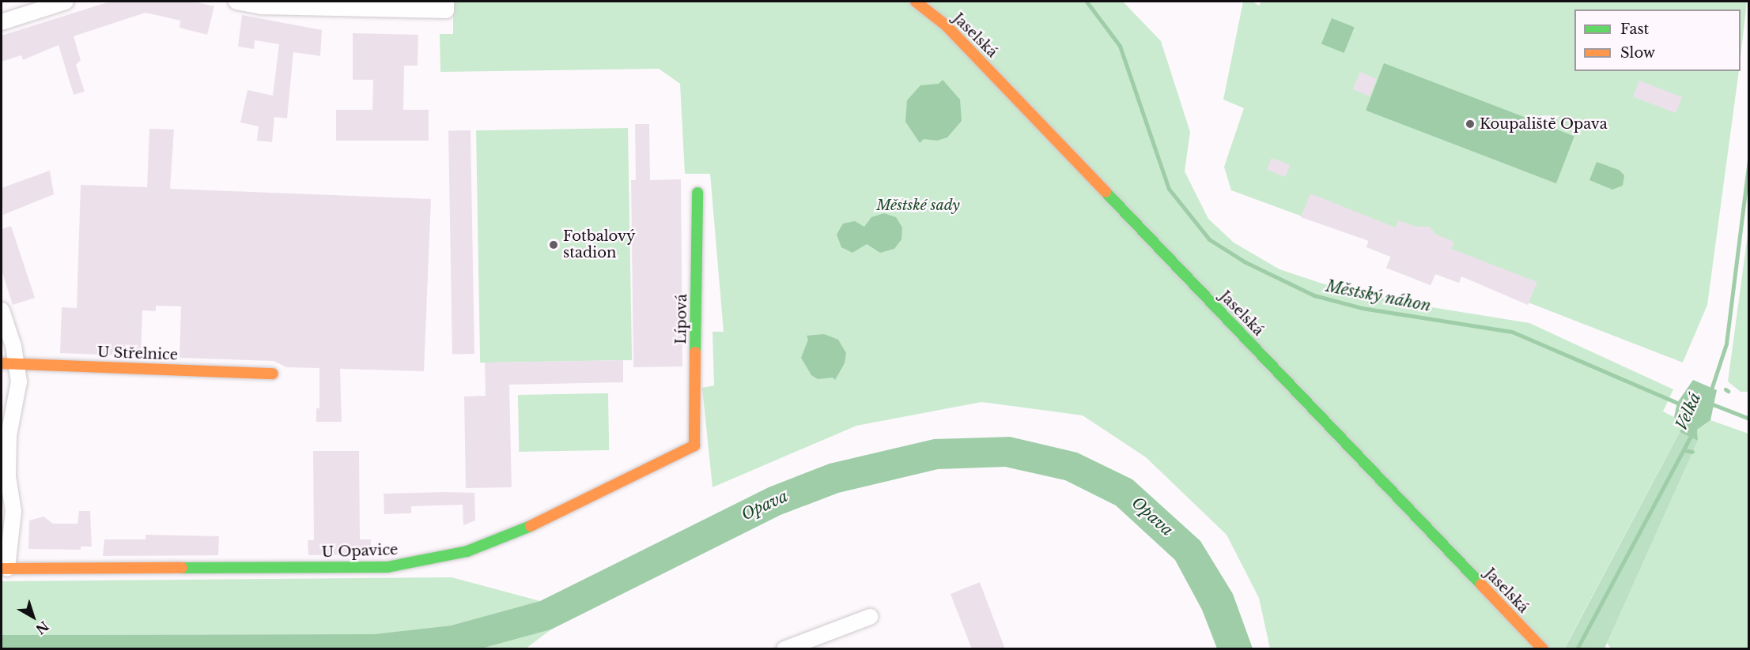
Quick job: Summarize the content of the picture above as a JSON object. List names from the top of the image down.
{
  "streets": {
    "street": [
      "Jaselská",
      "Lípová",
      "U Střelnice",
      "U Opavice"
    ]
  },
  "crossings": [
    ["Lípová", "U Opavice"]
  ],
  "water": ["Městský náhon", "Velká", "Opava"],
  "parks": ["Městské sady"],
  "places": ["Koupaliště Opava", "Fotbalový stadion"],
  "legend": ["Fast", "Slow"],
  "north": "bottom right"
}
